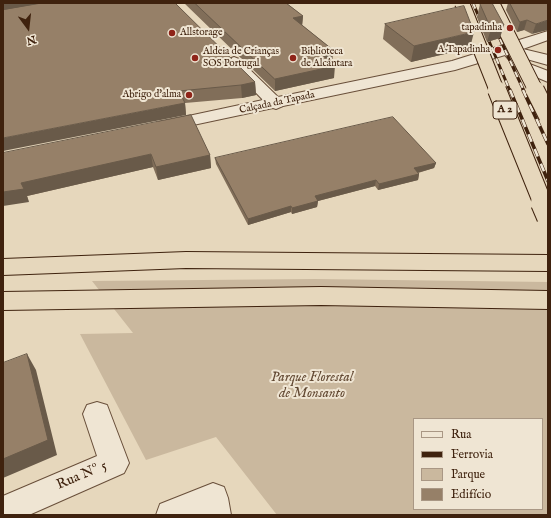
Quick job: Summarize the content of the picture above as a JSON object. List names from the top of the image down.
{
  "streets": {
    "highway": ["A 2"],
    "street": ["Calçada da Tapada", "Rua Nº 5"]
  },
  "parks": ["Parque Florestal de Monsanto"],
  "places": [
    "tapadinha",
    "Allstorage",
    "A Tapadinha",
    "Aldeia de Crianças SOS Portugal",
    "Biblioteca de Alcântara",
    "Abrigo d'alma"
  ],
  "legend": [
    "Rua",
    "Ferrovia",
    "Parque",
    "Edifício"
  ],
  "north": "bottom"
}
